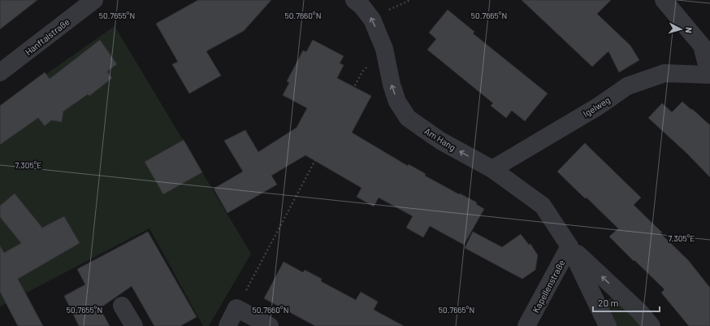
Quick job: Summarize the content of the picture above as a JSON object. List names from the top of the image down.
{
  "streets": {
    "street": [
      "Hanftalstraße",
      "Igelweg",
      "Am Hang",
      "Kapellenstraße"
    ]
  },
  "crossings": [
    ["Igelweg", "Am Hang"],
    ["Am Hang", "Kapellenstraße"]
  ],
  "one_way": ["Am Hang"],
  "scale_bar": "20 m",
  "north": "right",
  "coordinates": [
    "50.7655°N",
    "50.7660°N",
    "50.7665°N",
    "7.305°E"
  ]
}
